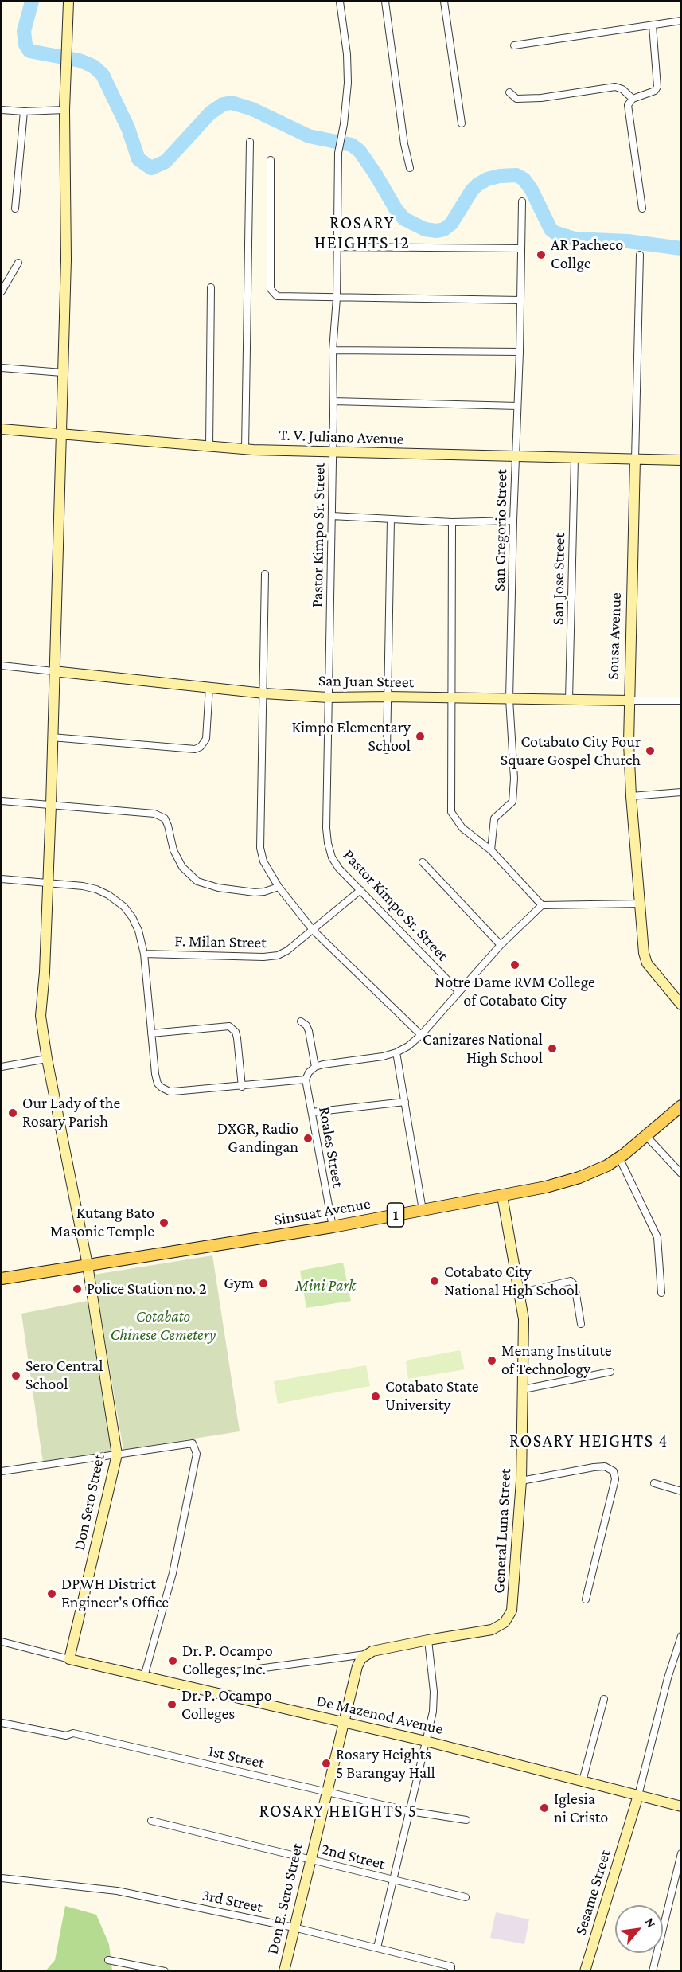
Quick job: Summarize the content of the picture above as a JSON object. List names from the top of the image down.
{
  "streets": {
    "main road": ["Sinsuat Avenue", "1"],
    "street": [
      "T. V. Juliano Avenue",
      "San Gregorio Street",
      "Pastor Kimpo Sr. Street",
      "San Jose Street",
      "Sousa Avenue",
      "San Juan Street",
      "F. Milan Street",
      "Roales Street",
      "Don Sero Street",
      "General Luna Street",
      "De Mazenod Avenue",
      "1st Street",
      "2nd Street",
      "Sesame Street",
      "Don E. Sero Street",
      "3rd Street"
    ]
  },
  "crossings": [
    ["T. V. Juliano Avenue", "San Gregorio Street"],
    ["T. V. Juliano Avenue", "Pastor Kimpo Sr. Street"],
    ["T. V. Juliano Avenue", "San Jose Street"],
    ["T. V. Juliano Avenue", "Sousa Avenue"],
    ["T. V. Juliano Avenue", "Don Sero Street"],
    ["San Gregorio Street", "San Juan Street"],
    ["Pastor Kimpo Sr. Street", "San Juan Street"],
    ["Pastor Kimpo Sr. Street", "F. Milan Street"],
    ["San Jose Street", "San Juan Street"],
    ["Sousa Avenue", "San Juan Street"],
    ["San Juan Street", "Don Sero Street"],
    ["Roales Street", "Sinsuat Avenue"],
    ["Sinsuat Avenue", "Don Sero Street"],
    ["Sinsuat Avenue", "General Luna Street"],
    ["Don Sero Street", "De Mazenod Avenue"],
    ["De Mazenod Avenue", "Sesame Street"],
    ["De Mazenod Avenue", "Don E. Sero Street"],
    ["1st Street", "Don E. Sero Street"],
    ["2nd Street", "Don E. Sero Street"],
    ["Don E. Sero Street", "3rd Street"]
  ],
  "districts": ["ROSARY HEIGHTS 12", "ROSARY HEIGHTS 4", "ROSARY HEIGHTS 5"],
  "parks": ["Mini Park", "Cotabato Chinese Cemetery"],
  "places": [
    "AR Pacheco Collge",
    "Kimpo Elementary School",
    "Cotabato City Four Square Gospel Church",
    "Notre Dame RVM College of Cotabato City",
    "Canizares National High School",
    "Our Lady of the Rosary Parish",
    "DXGR, Radio Gandingan",
    "Kutang Bato Masonic Temple",
    "Cotabato City National High School",
    "Gym",
    "Police Station no. 2",
    "Menang Institute of Technology",
    "Sero Central School",
    "Cotabato State University",
    "DPWH District Engineer's Office",
    "Dr. P. Ocampo Colleges, Inc.",
    "Dr. P. Ocampo Colleges",
    "Rosary Heights 5 Barangay Hall",
    "Iglesia ni Cristo"
  ],
  "north": "top right"
}
